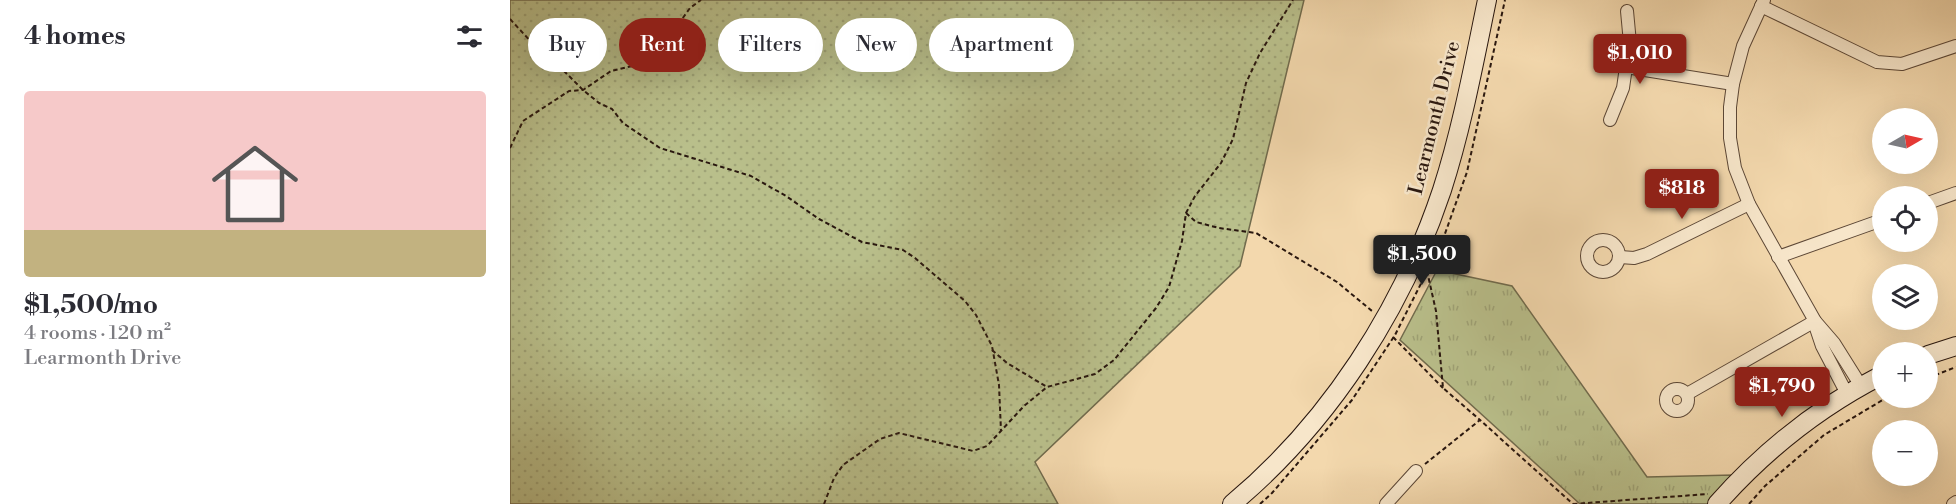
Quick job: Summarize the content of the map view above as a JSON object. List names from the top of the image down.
{
  "streets": {
    "street": ["Learmonth Drive"]
  },
  "north": "right",
  "page": {
    "heading": "4 homes",
    "chip": [
      "Buy",
      "Rent",
      "Filters",
      "New",
      "Apartment"
    ],
    "price": [
      "$1,010",
      "$818",
      "$1,500",
      "$1,790"
    ],
    "list": [
      {
        "name": "$1,500/mo",
        "note": "4 rooms · 120 m² · Learmonth Drive"
      }
    ],
    "map_buttons": ["+", "−"]
  }
}
